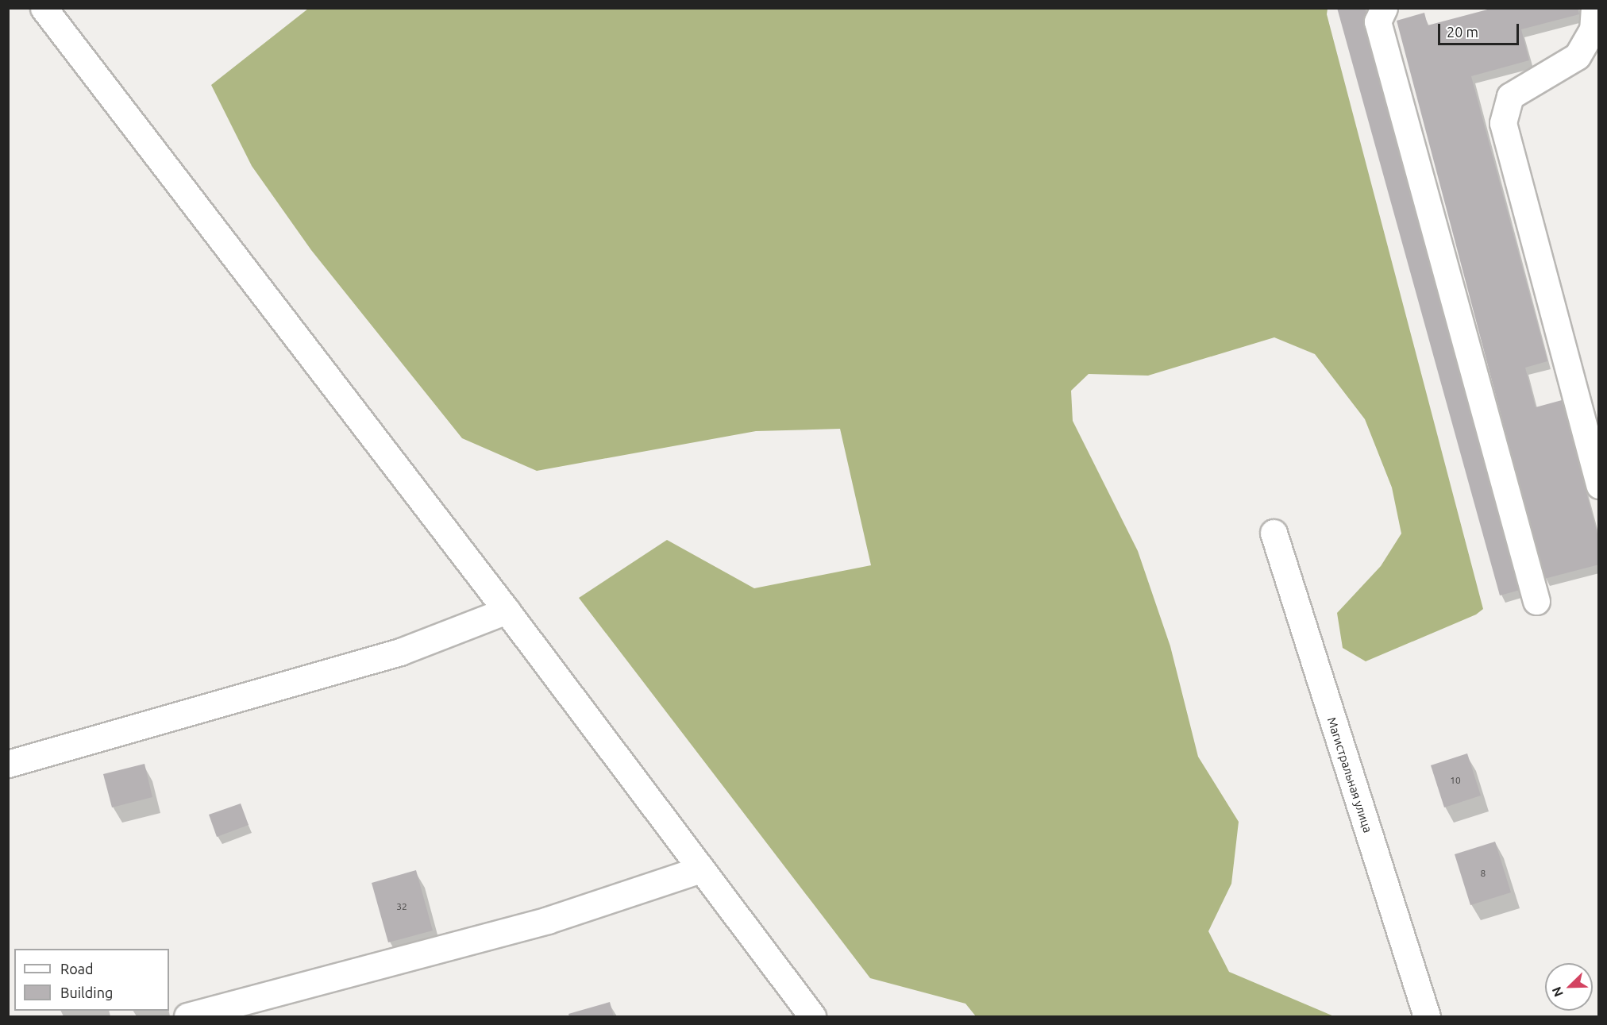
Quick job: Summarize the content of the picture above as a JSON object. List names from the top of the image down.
{
  "streets": {
    "street": ["Магистральная улица"]
  },
  "house_numbers": ["10", "8", "32"],
  "legend": ["Road", "Building"],
  "scale_bar": "20 m",
  "north": "bottom left"
}
